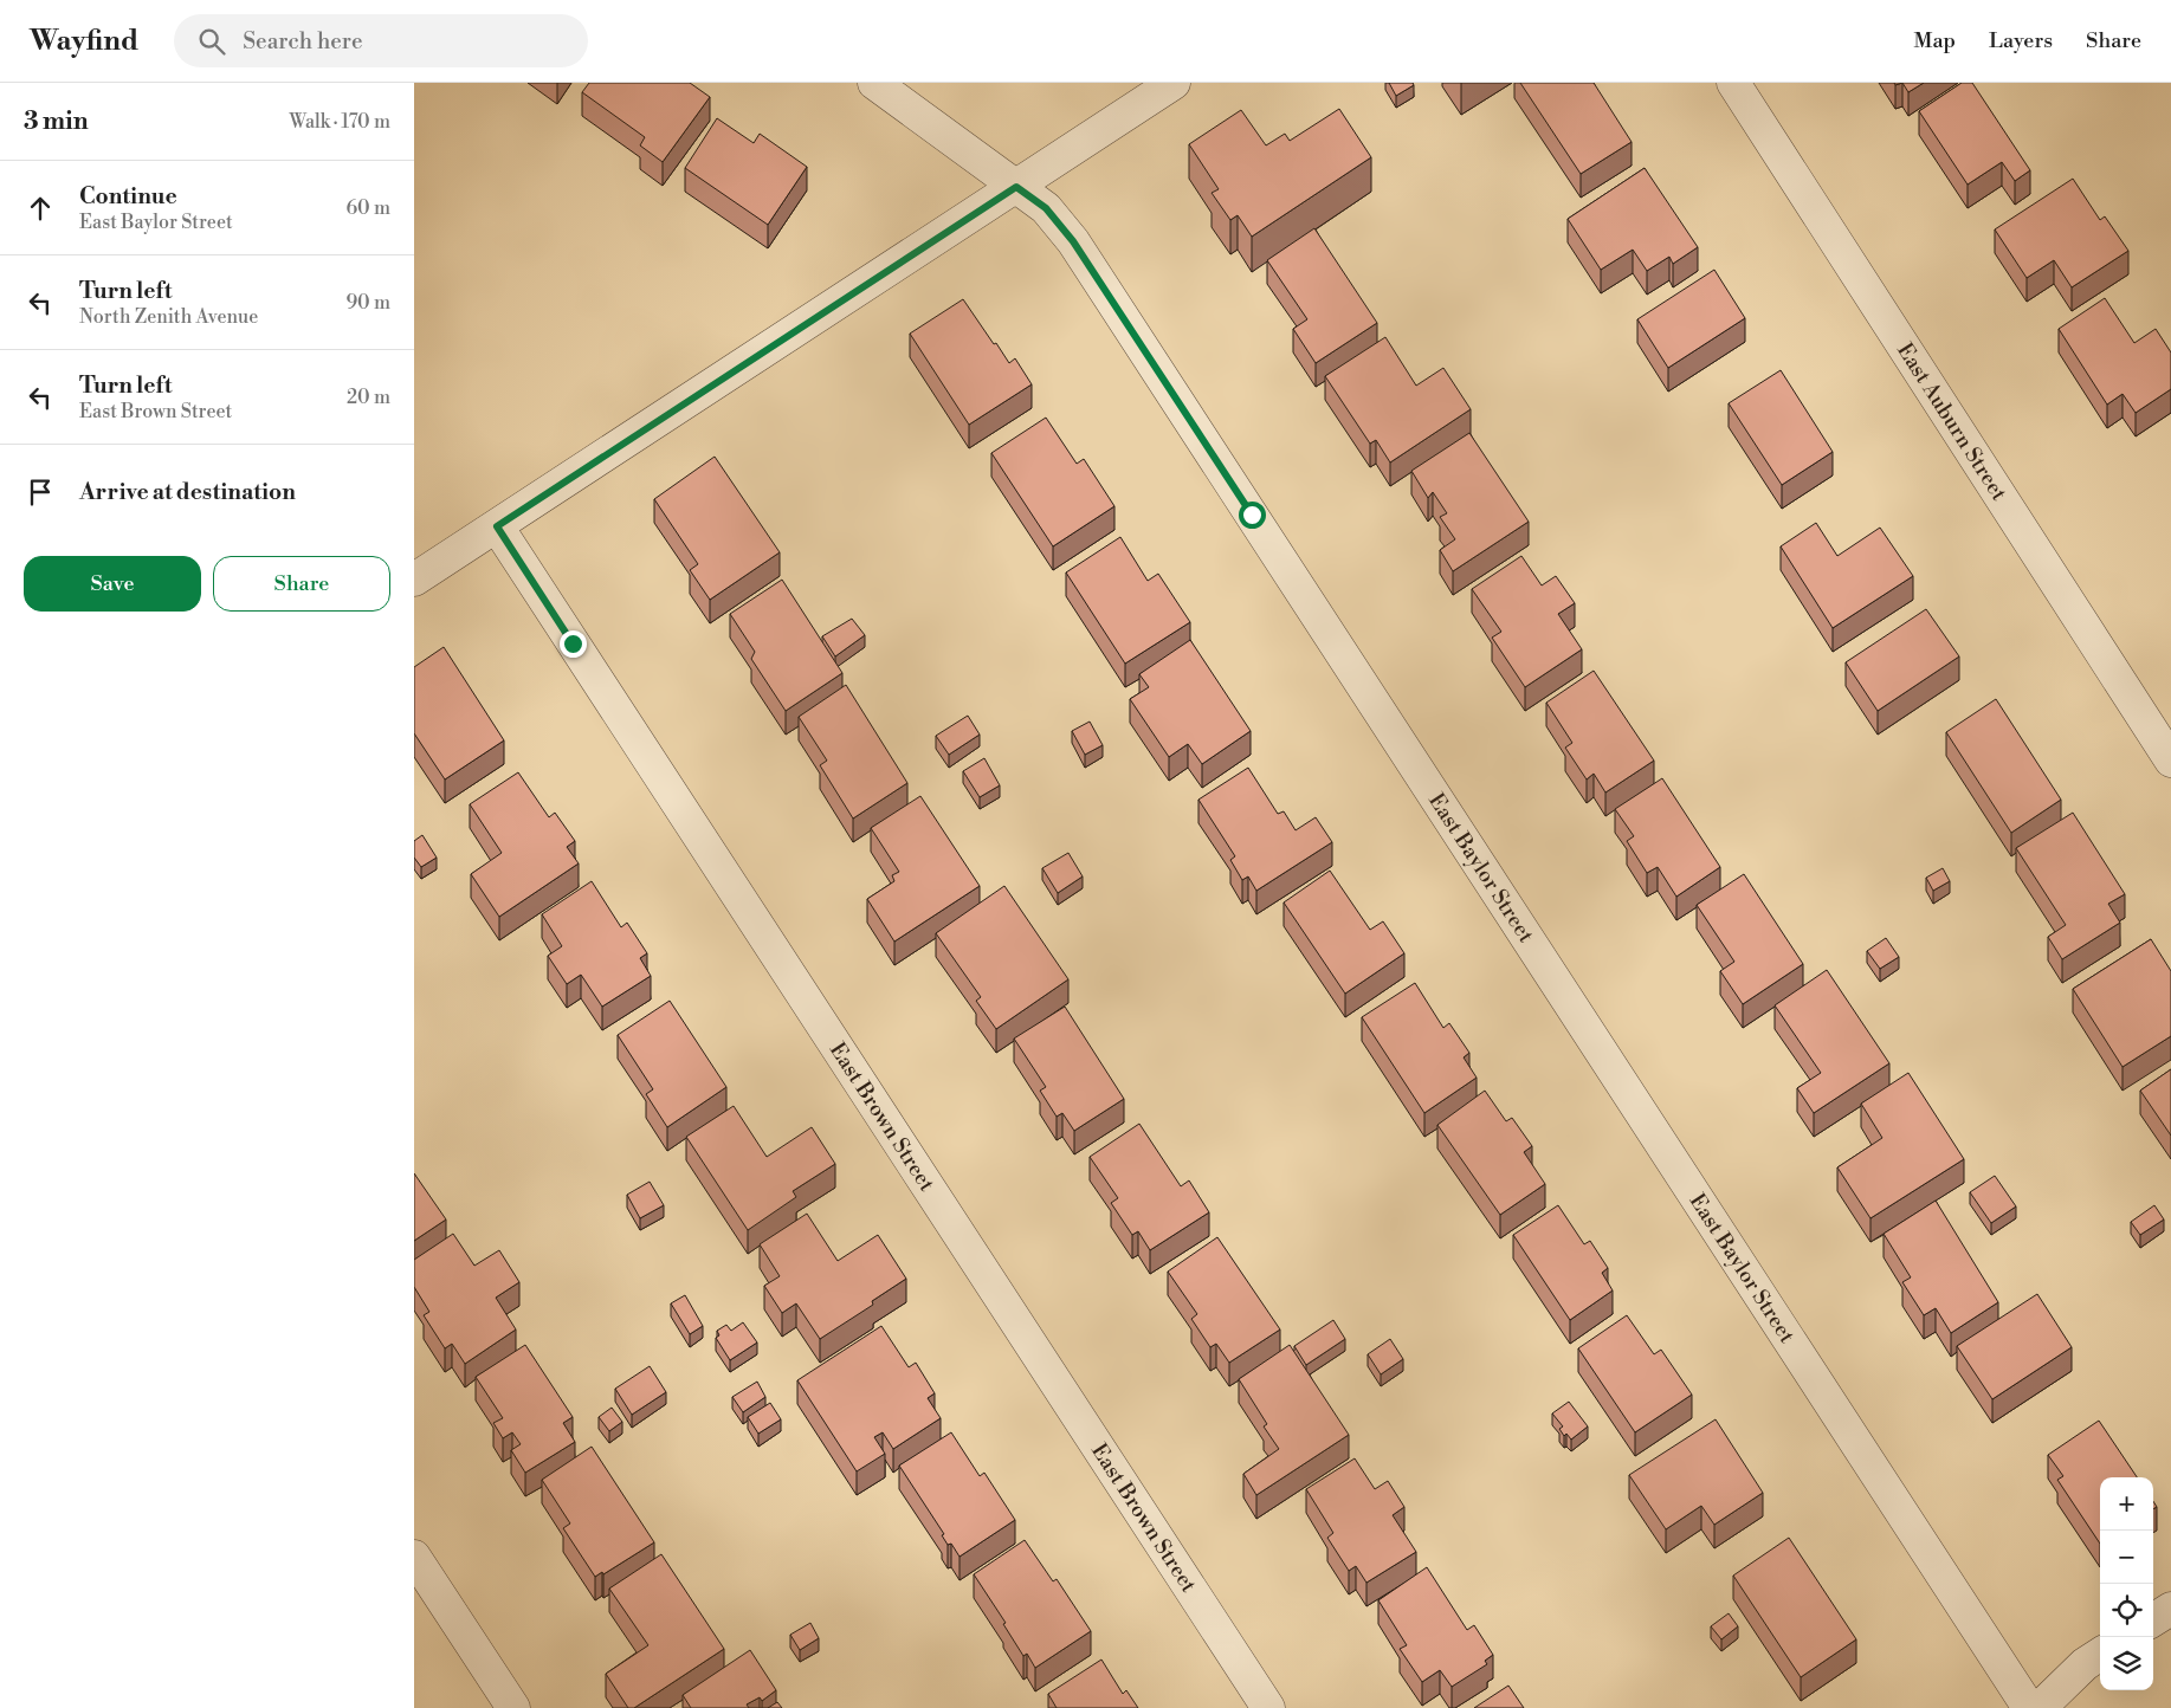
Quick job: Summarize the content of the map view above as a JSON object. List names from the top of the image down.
{
  "streets": {
    "street": ["East Auburn Street", "East Baylor Street", "East Brown Street"]
  },
  "page": {
    "header": "Wayfind",
    "search": "Search here",
    "nav": ["Map", "Layers", "Share"],
    "heading": ["3 min", "Walk · 170 m"],
    "list": [
      ["Continue", "East Baylor Street", "60 m"],
      ["Turn left", "North Zenith Avenue", "90 m"],
      ["Turn left", "East Brown Street", "20 m"],
      "Arrive at destination"
    ],
    "buttons": ["Save", "Share"],
    "map_buttons": ["+", "−"]
  }
}
